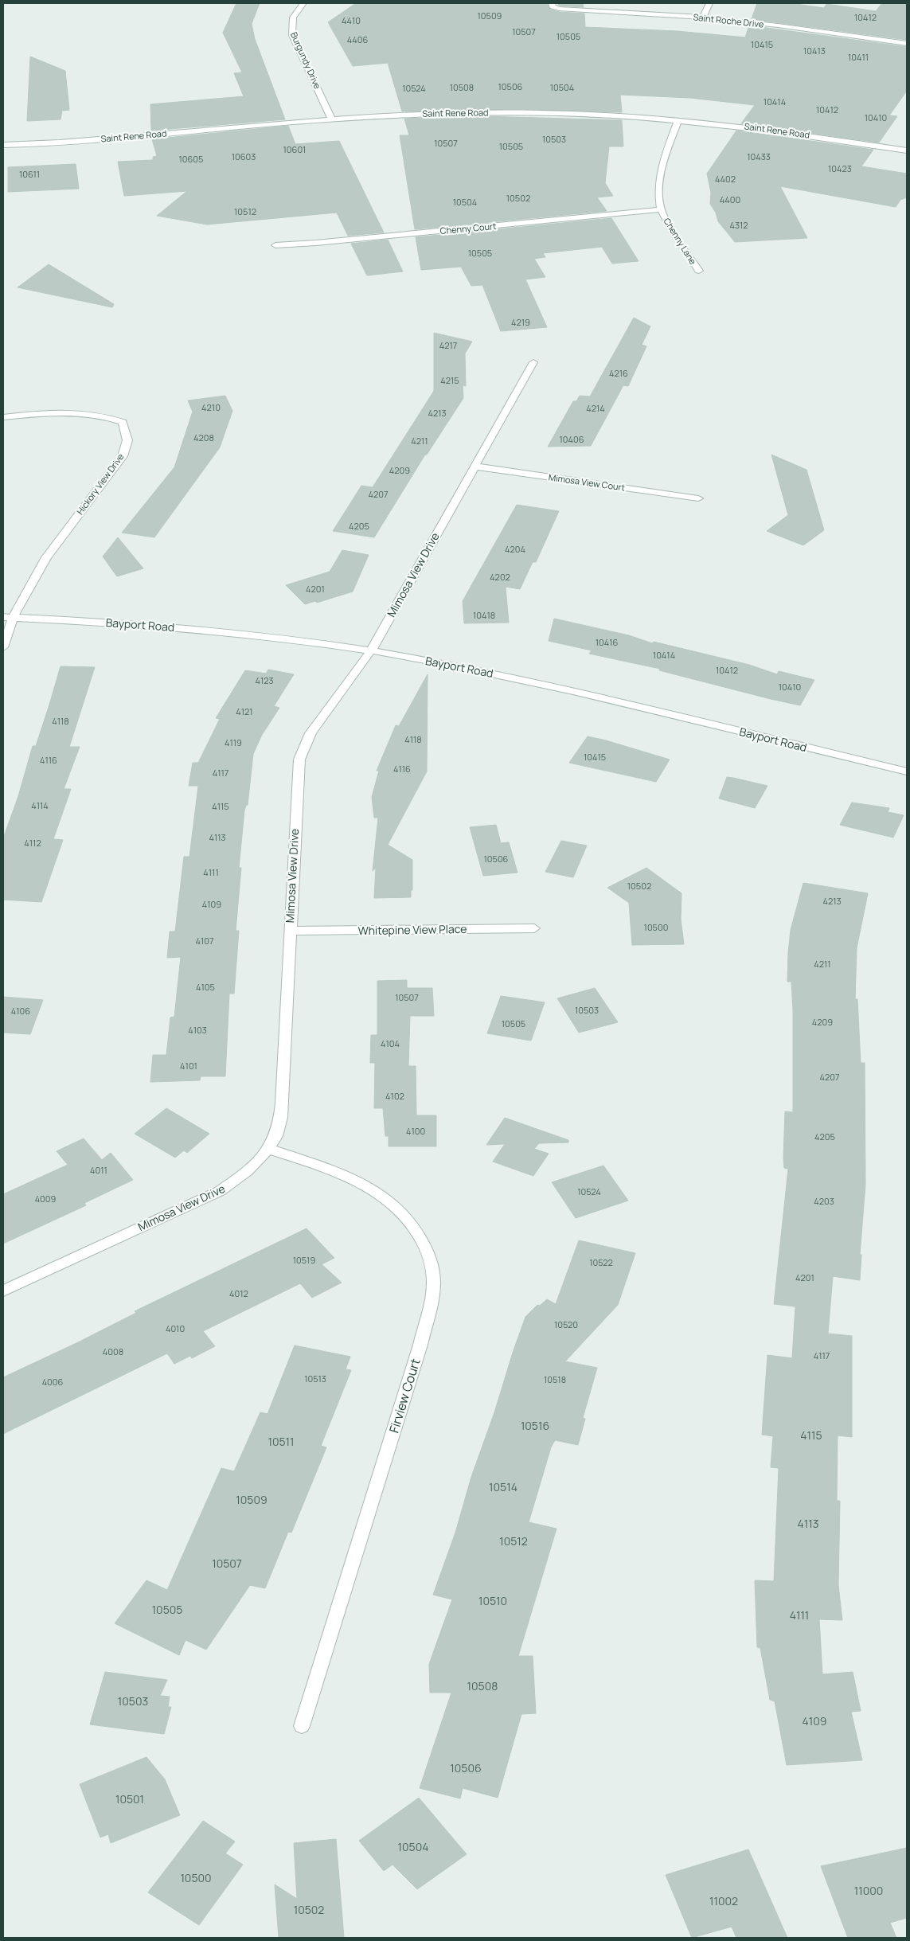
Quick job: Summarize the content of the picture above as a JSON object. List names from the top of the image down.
{
  "streets": {
    "street": [
      "Saint Roche Drive",
      "Burgundy Drive",
      "Saint Rene Road",
      "Chenny Court",
      "Chenny Lane",
      "Mimosa View Court",
      "Hickory View Drive",
      "Mimosa View Drive",
      "Bayport Road",
      "Whitepine View Place",
      "Firview Court"
    ]
  },
  "crossings": [
    ["Burgundy Drive", "Saint Rene Road"],
    ["Saint Rene Road", "Chenny Lane"],
    ["Chenny Court", "Chenny Lane"],
    ["Mimosa View Court", "Mimosa View Drive"],
    ["Hickory View Drive", "Bayport Road"],
    ["Mimosa View Drive", "Bayport Road"],
    ["Mimosa View Drive", "Whitepine View Place"],
    ["Mimosa View Drive", "Firview Court"]
  ],
  "house_numbers": [
    "10509",
    "10412",
    "4410",
    "10507",
    "10505",
    "4406",
    "10415",
    "10413",
    "10411",
    "10506",
    "10508",
    "10504",
    "10524",
    "10414",
    "10412",
    "10410",
    "10503",
    "10507",
    "10505",
    "10601",
    "10603",
    "10433",
    "10605",
    "10423",
    "10611",
    "4402",
    "10502",
    "4400",
    "10504",
    "10512",
    "4312",
    "10505",
    "4219",
    "4217",
    "4216",
    "4215",
    "4210",
    "4214",
    "4213",
    "4208",
    "10406",
    "4211",
    "4209",
    "4207",
    "4205",
    "4204",
    "4202",
    "4201",
    "10418",
    "10416",
    "10414",
    "10412",
    "4123",
    "10410",
    "4121",
    "4118",
    "4118",
    "4119",
    "10415",
    "4116",
    "4116",
    "4117",
    "4114",
    "4115",
    "4113",
    "4112",
    "10506",
    "4111",
    "10502",
    "4213",
    "4109",
    "10500",
    "4107",
    "4211",
    "4105",
    "10507",
    "10503",
    "4106",
    "4209",
    "10505",
    "4103",
    "4104",
    "4101",
    "4207",
    "4102",
    "4100",
    "4205",
    "4011",
    "10524",
    "4009",
    "4203",
    "10519",
    "10522",
    "4201",
    "4012",
    "10520",
    "4010",
    "4008",
    "4117",
    "10513",
    "10518",
    "4006",
    "10516",
    "4115",
    "10511",
    "10514",
    "10509",
    "4113",
    "10512",
    "10507",
    "10510",
    "10505",
    "4111",
    "10508",
    "10503",
    "4109",
    "10506",
    "10501",
    "10504",
    "10500",
    "11000",
    "11002",
    "10502"
  ]
}
